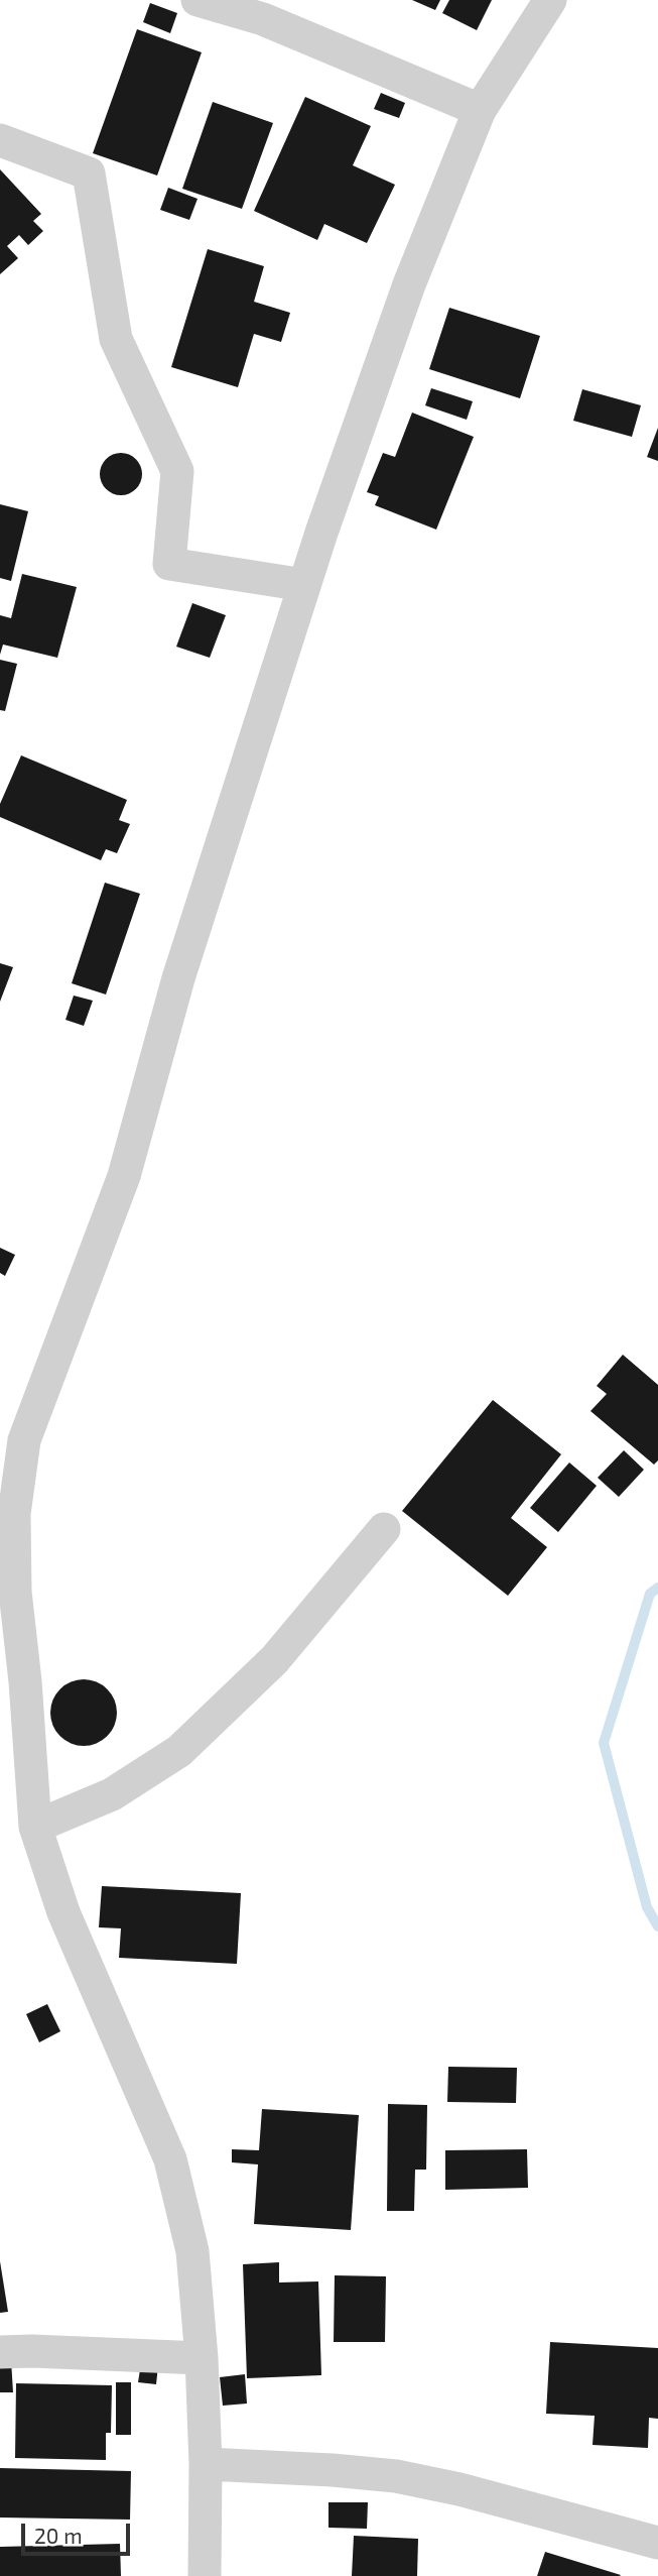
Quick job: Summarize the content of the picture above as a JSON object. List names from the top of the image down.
{
  "scale_bar": "20 m"
}
